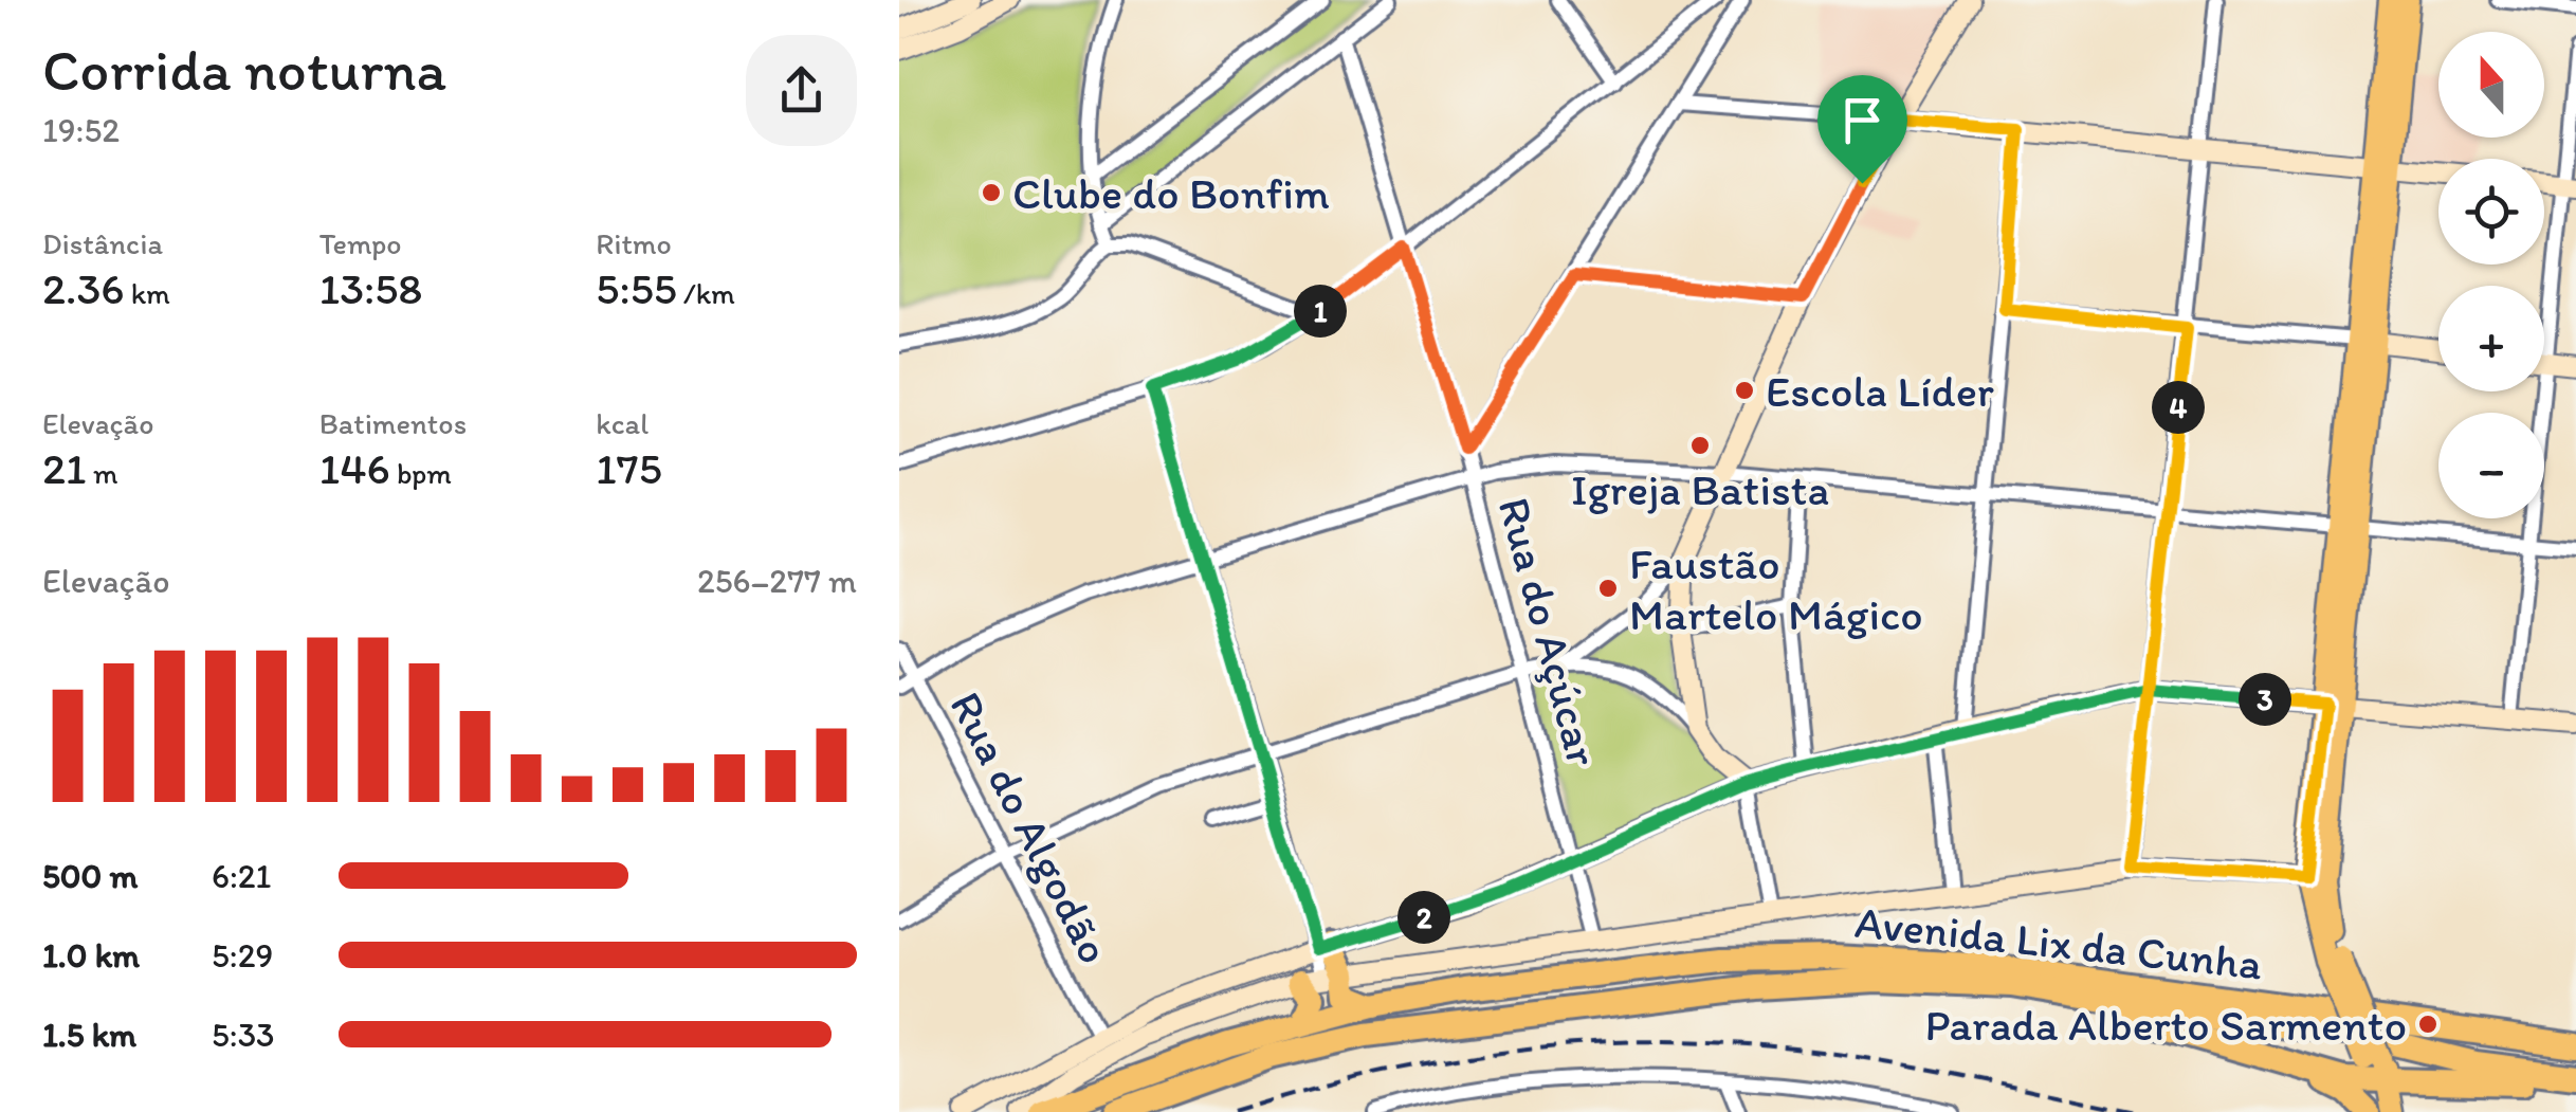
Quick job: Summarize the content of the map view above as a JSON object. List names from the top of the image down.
{
  "streets": {
    "highway": ["Avenida Lix da Cunha"],
    "street": ["Rua do Açúcar", "Rua do Algodão"]
  },
  "places": [
    "Clube do Bonfim",
    "Escola Líder",
    "Igreja Batista",
    "Faustão Martelo Mágico",
    "Parada Alberto Sarmento"
  ],
  "north": "top",
  "page": {
    "heading": ["Corrida noturna", "19:52"],
    "map_buttons": ["+", "−"],
    "stats": [
      ["Distância", "2.36 km"],
      ["Tempo", "13:58"],
      ["Ritmo", "5:55 /km"],
      ["Elevação", "21 m"],
      ["Batimentos", "146 bpm"],
      ["kcal", "175"]
    ],
    "pins": [
      "1",
      "4",
      "3",
      "2"
    ],
    "chart": ["Elevação", "256–277 m"],
    "list": [
      {
        "name": "500 m",
        "note": "6:21"
      },
      {
        "name": "1.0 km",
        "note": "5:29"
      },
      {
        "name": "1.5 km",
        "note": "5:33"
      }
    ]
  }
}
